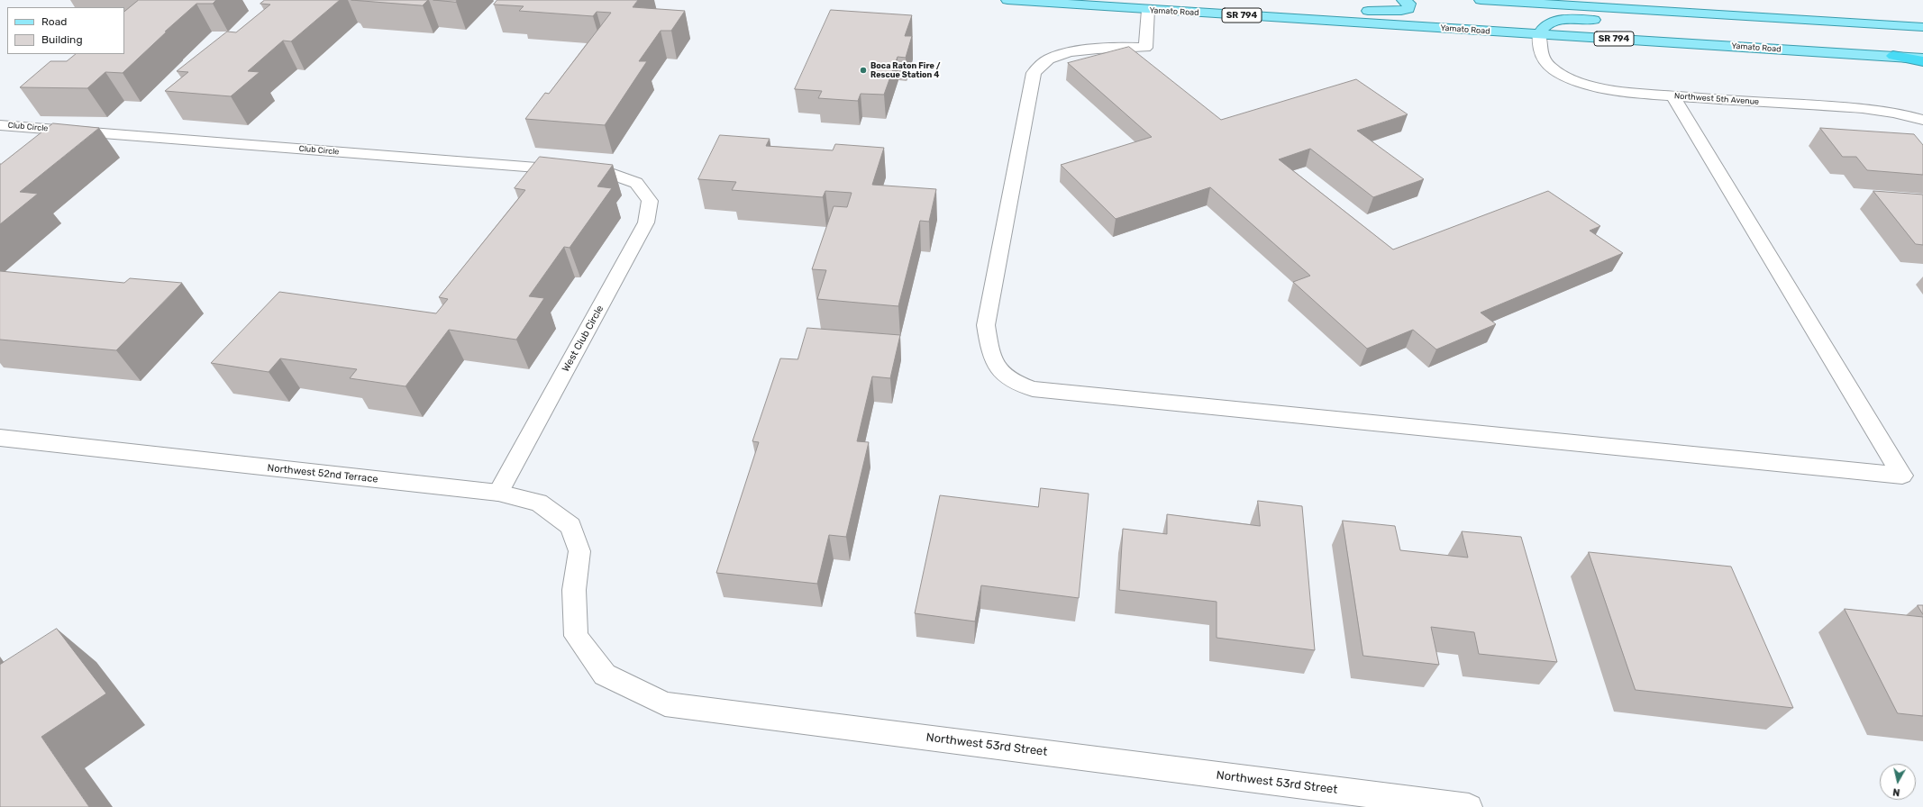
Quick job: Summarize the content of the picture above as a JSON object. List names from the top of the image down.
{
  "streets": {
    "main road": ["Yamato Road", "SR 794"],
    "street": [
      "Northwest 5th Avenue",
      "Club Circle",
      "West Club Circle",
      "Northwest 52nd Terrace",
      "Northwest 53rd Street"
    ]
  },
  "crossings": [
    ["Yamato Road", "Northwest 5th Avenue"],
    ["Club Circle", "West Club Circle"],
    ["West Club Circle", "Northwest 52nd Terrace"],
    ["Northwest 52nd Terrace", "Northwest 53rd Street"]
  ],
  "places": ["Boca Raton Fire / Rescue Station 4"],
  "legend": ["Road", "Building"],
  "north": "bottom"
}
